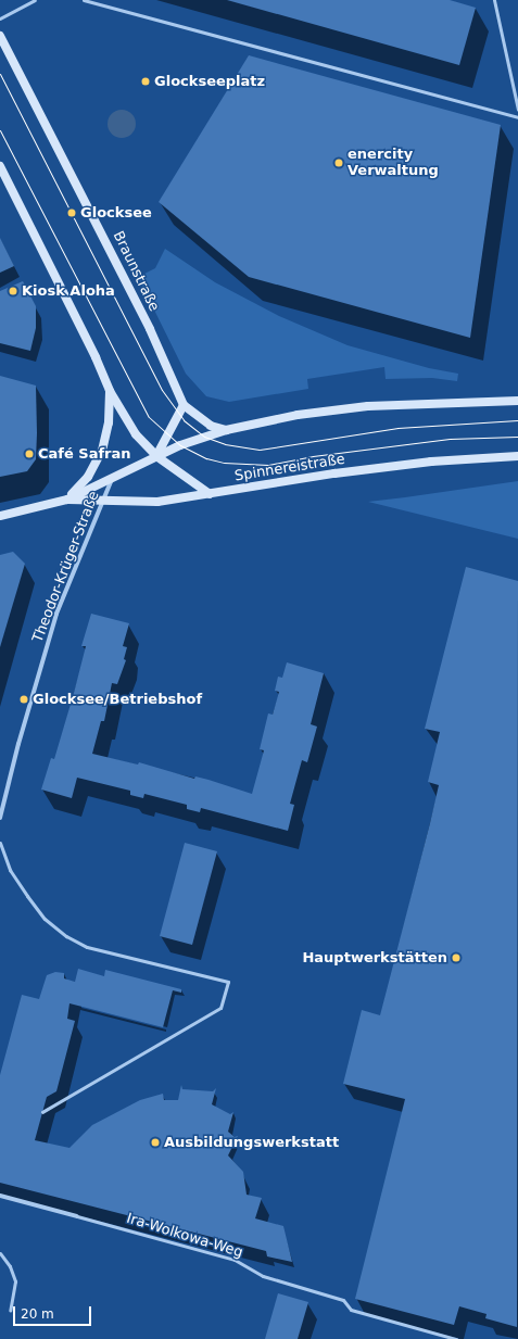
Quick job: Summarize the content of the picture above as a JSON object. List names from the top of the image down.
{
  "streets": {
    "street": [
      "Braunstraße",
      "Spinnereistraße",
      "Theodor-Krüger-Straße",
      "Ira-Wolkowa-Weg"
    ]
  },
  "crossings": [
    ["Spinnereistraße", "Theodor-Krüger-Straße"]
  ],
  "places": [
    "Glockseeplatz",
    "enercity Verwaltung",
    "Glocksee",
    "Kiosk Aloha",
    "Café Safran",
    "Glocksee/Betriebshof",
    "Hauptwerkstätten",
    "Ausbildungswerkstatt"
  ],
  "scale_bar": "20 m"
}
